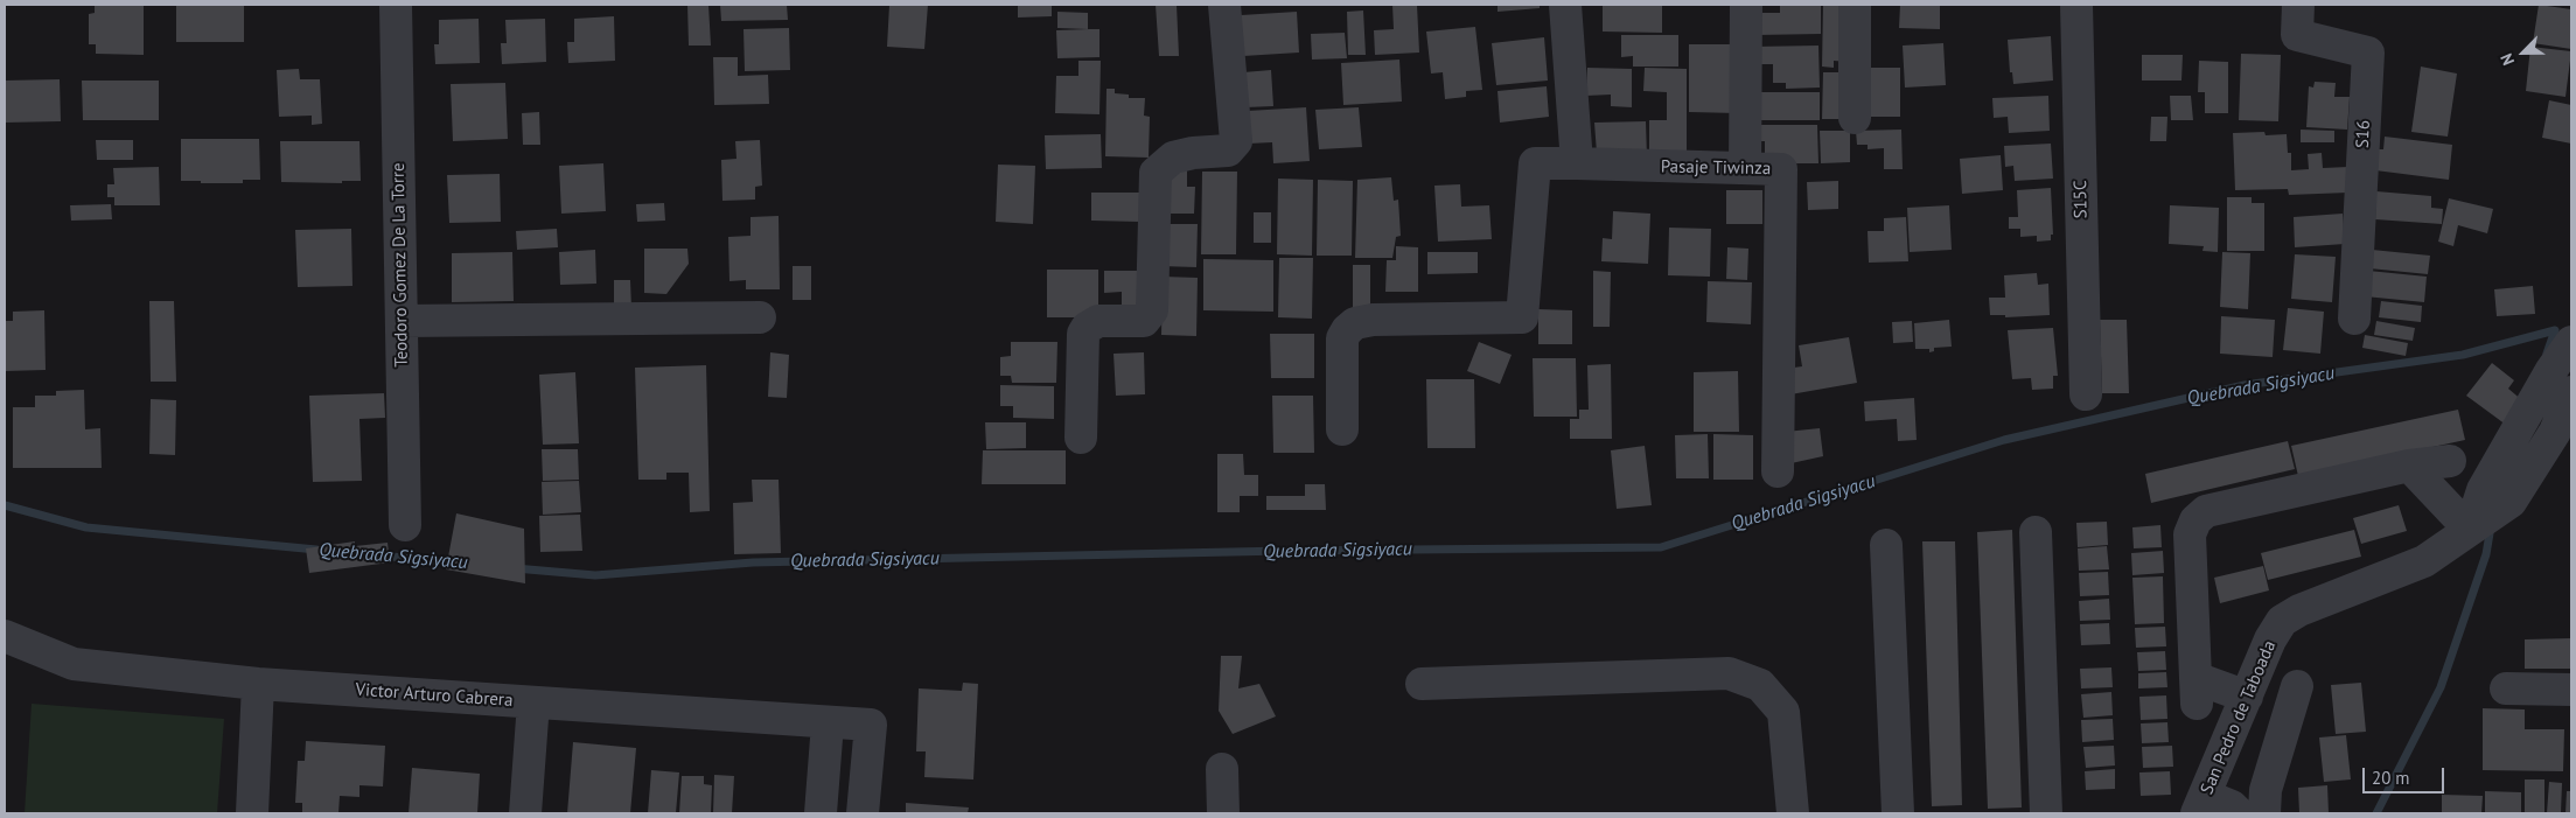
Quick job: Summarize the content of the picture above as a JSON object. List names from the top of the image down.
{
  "streets": {
    "street": [
      "S16",
      "Pasaje Tiwinza",
      "S15C",
      "Teodoro Gomez De La Torre",
      "Victor Arturo Cabrera",
      "San Pedro de Taboada"
    ]
  },
  "water": ["Quebrada Sigsiyacu"],
  "scale_bar": "20 m",
  "north": "bottom left"
}
